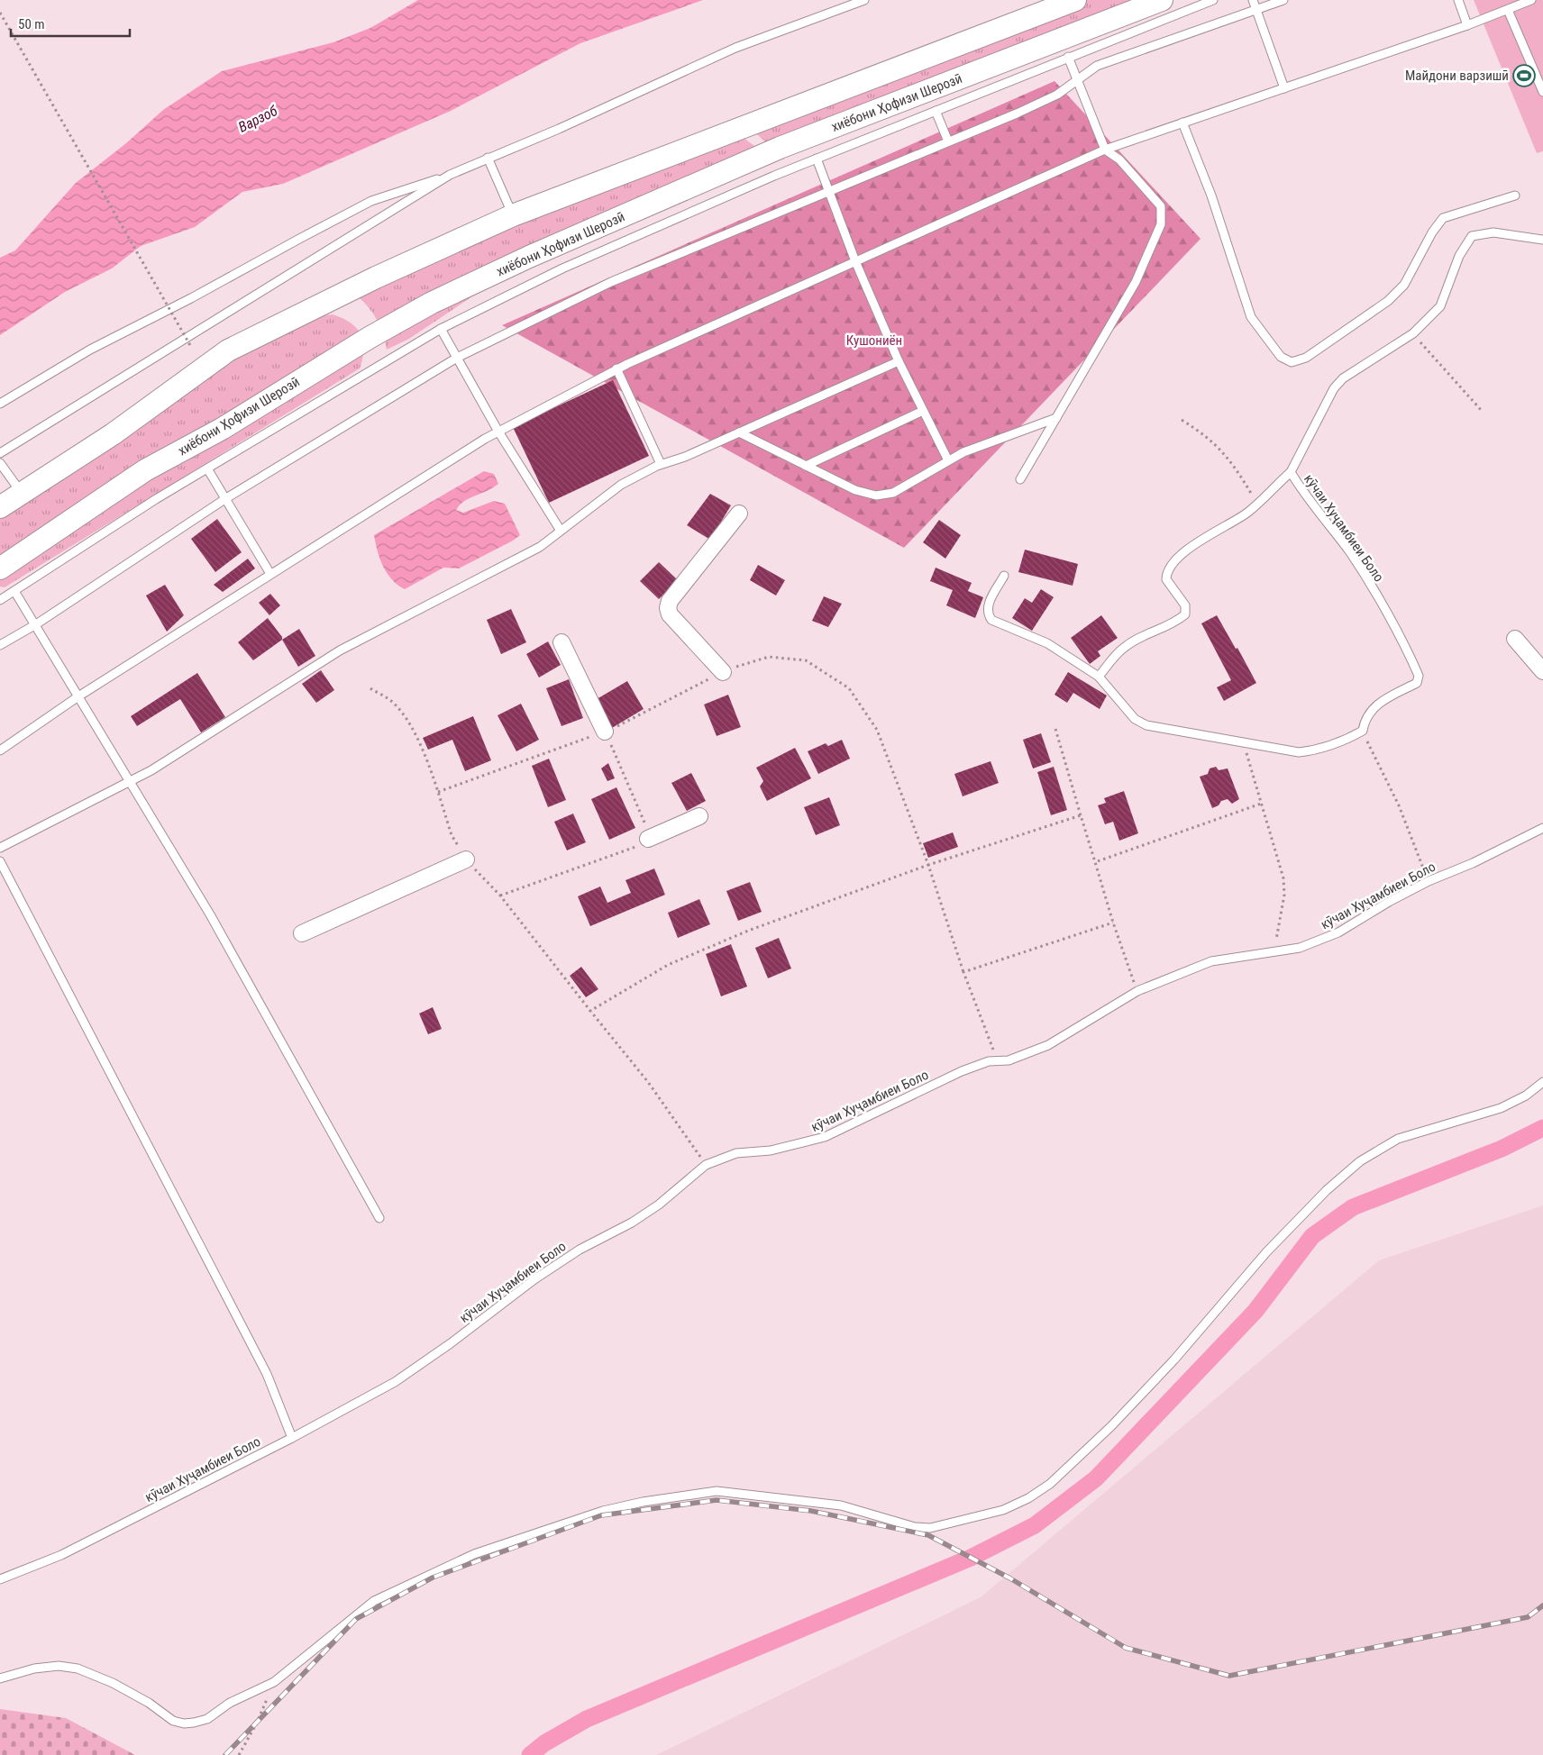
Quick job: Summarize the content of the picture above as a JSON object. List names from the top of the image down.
{
  "streets": {
    "main road": ["хиёбони Ҳофизи Шерозӣ"],
    "lane": ["кӯчаи Хуҷамбиеи Боло"]
  },
  "water": ["Варзоб"],
  "parks": ["Кушониён"],
  "places": {
    "sports": ["Майдони варзишӣ"]
  },
  "scale_bar": "50 m"
}
